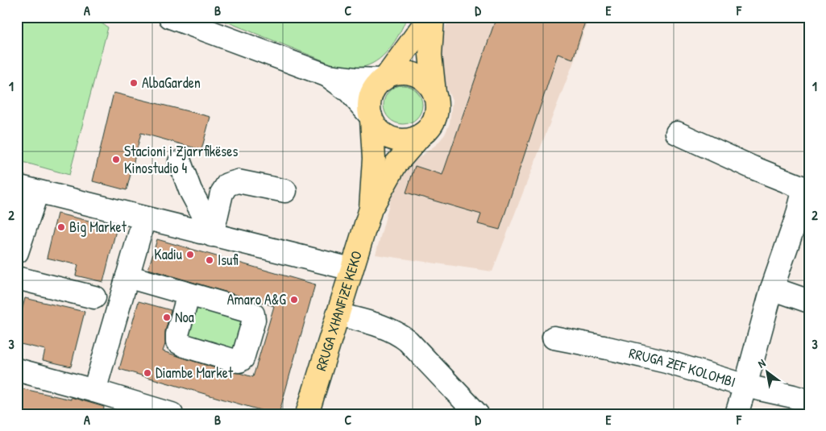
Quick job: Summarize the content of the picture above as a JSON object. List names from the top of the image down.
{
  "streets": {
    "main road": ["RRUGA XHANFIZE KEKO"],
    "street": ["RRUGA ZEF KOLOMBI"]
  },
  "places": [
    "AlbaGarden",
    "Stacioni i Zjarrfikëses Kinostudio 4",
    "Big Market",
    "Kadiu",
    "Isufi",
    "Amaro A&G",
    "Noa",
    "Diambe Market"
  ],
  "north": "top left",
  "grid": {
    "columns": [
      "A",
      "B",
      "C",
      "D",
      "E",
      "F"
    ],
    "rows": ["1", "2", "3"]
  }
}
